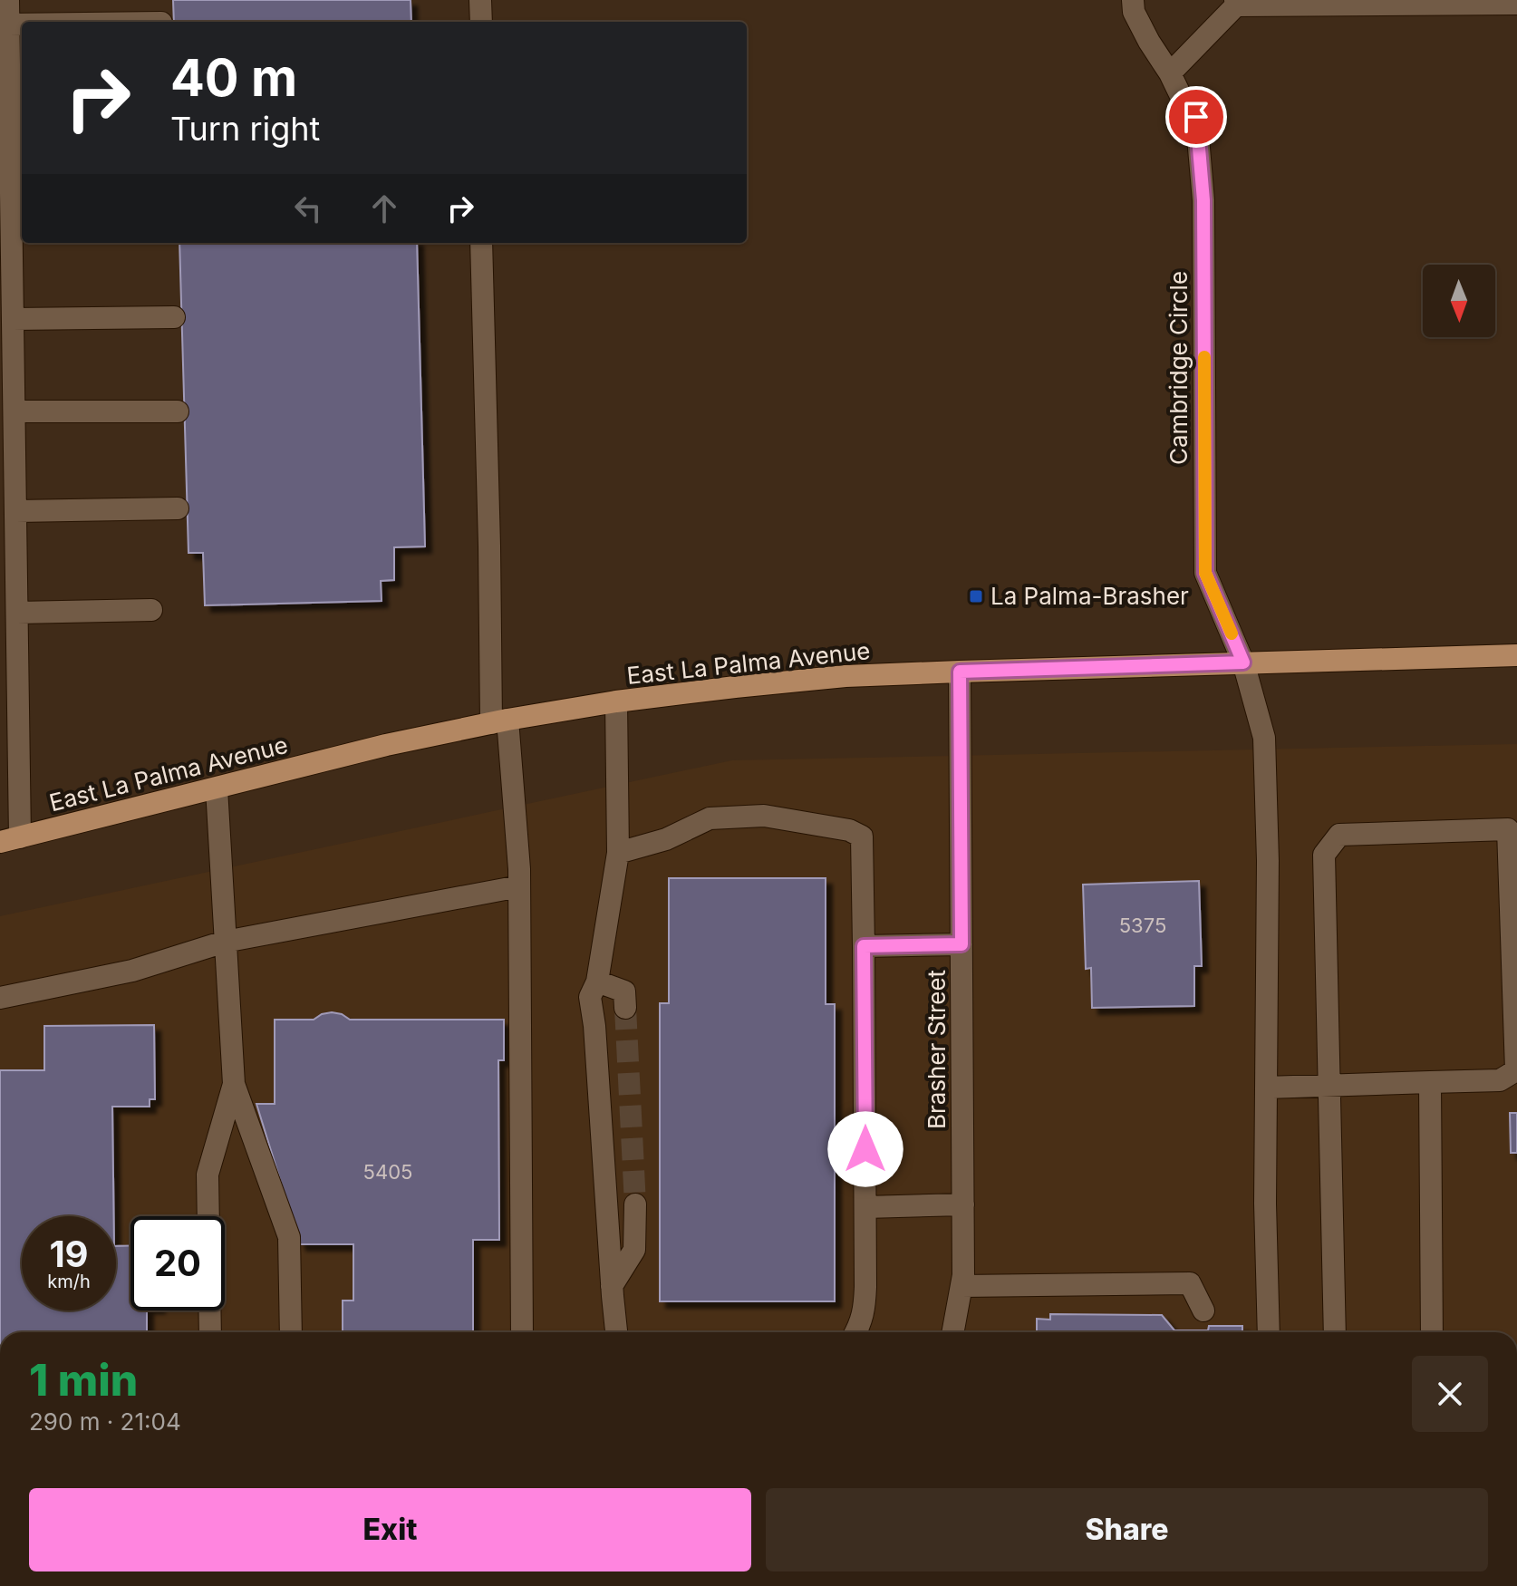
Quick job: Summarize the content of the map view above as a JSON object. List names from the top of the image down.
{
  "streets": {
    "main road": ["East La Palma Avenue"],
    "street": ["Cambridge Circle", "Brasher Street"]
  },
  "crossings": [
    ["Cambridge Circle", "East La Palma Avenue"],
    ["East La Palma Avenue", "Brasher Street"]
  ],
  "places": {
    "transit": ["La Palma-Brasher"]
  },
  "house_numbers": ["5375", "5405"],
  "north": "bottom",
  "page": {
    "turn": ["40 m", "Turn right"],
    "speed": "19 km/h",
    "limit": "20",
    "heading": ["1 min", "290 m · 21:04"],
    "buttons": ["Exit", "Share"]
  }
}
